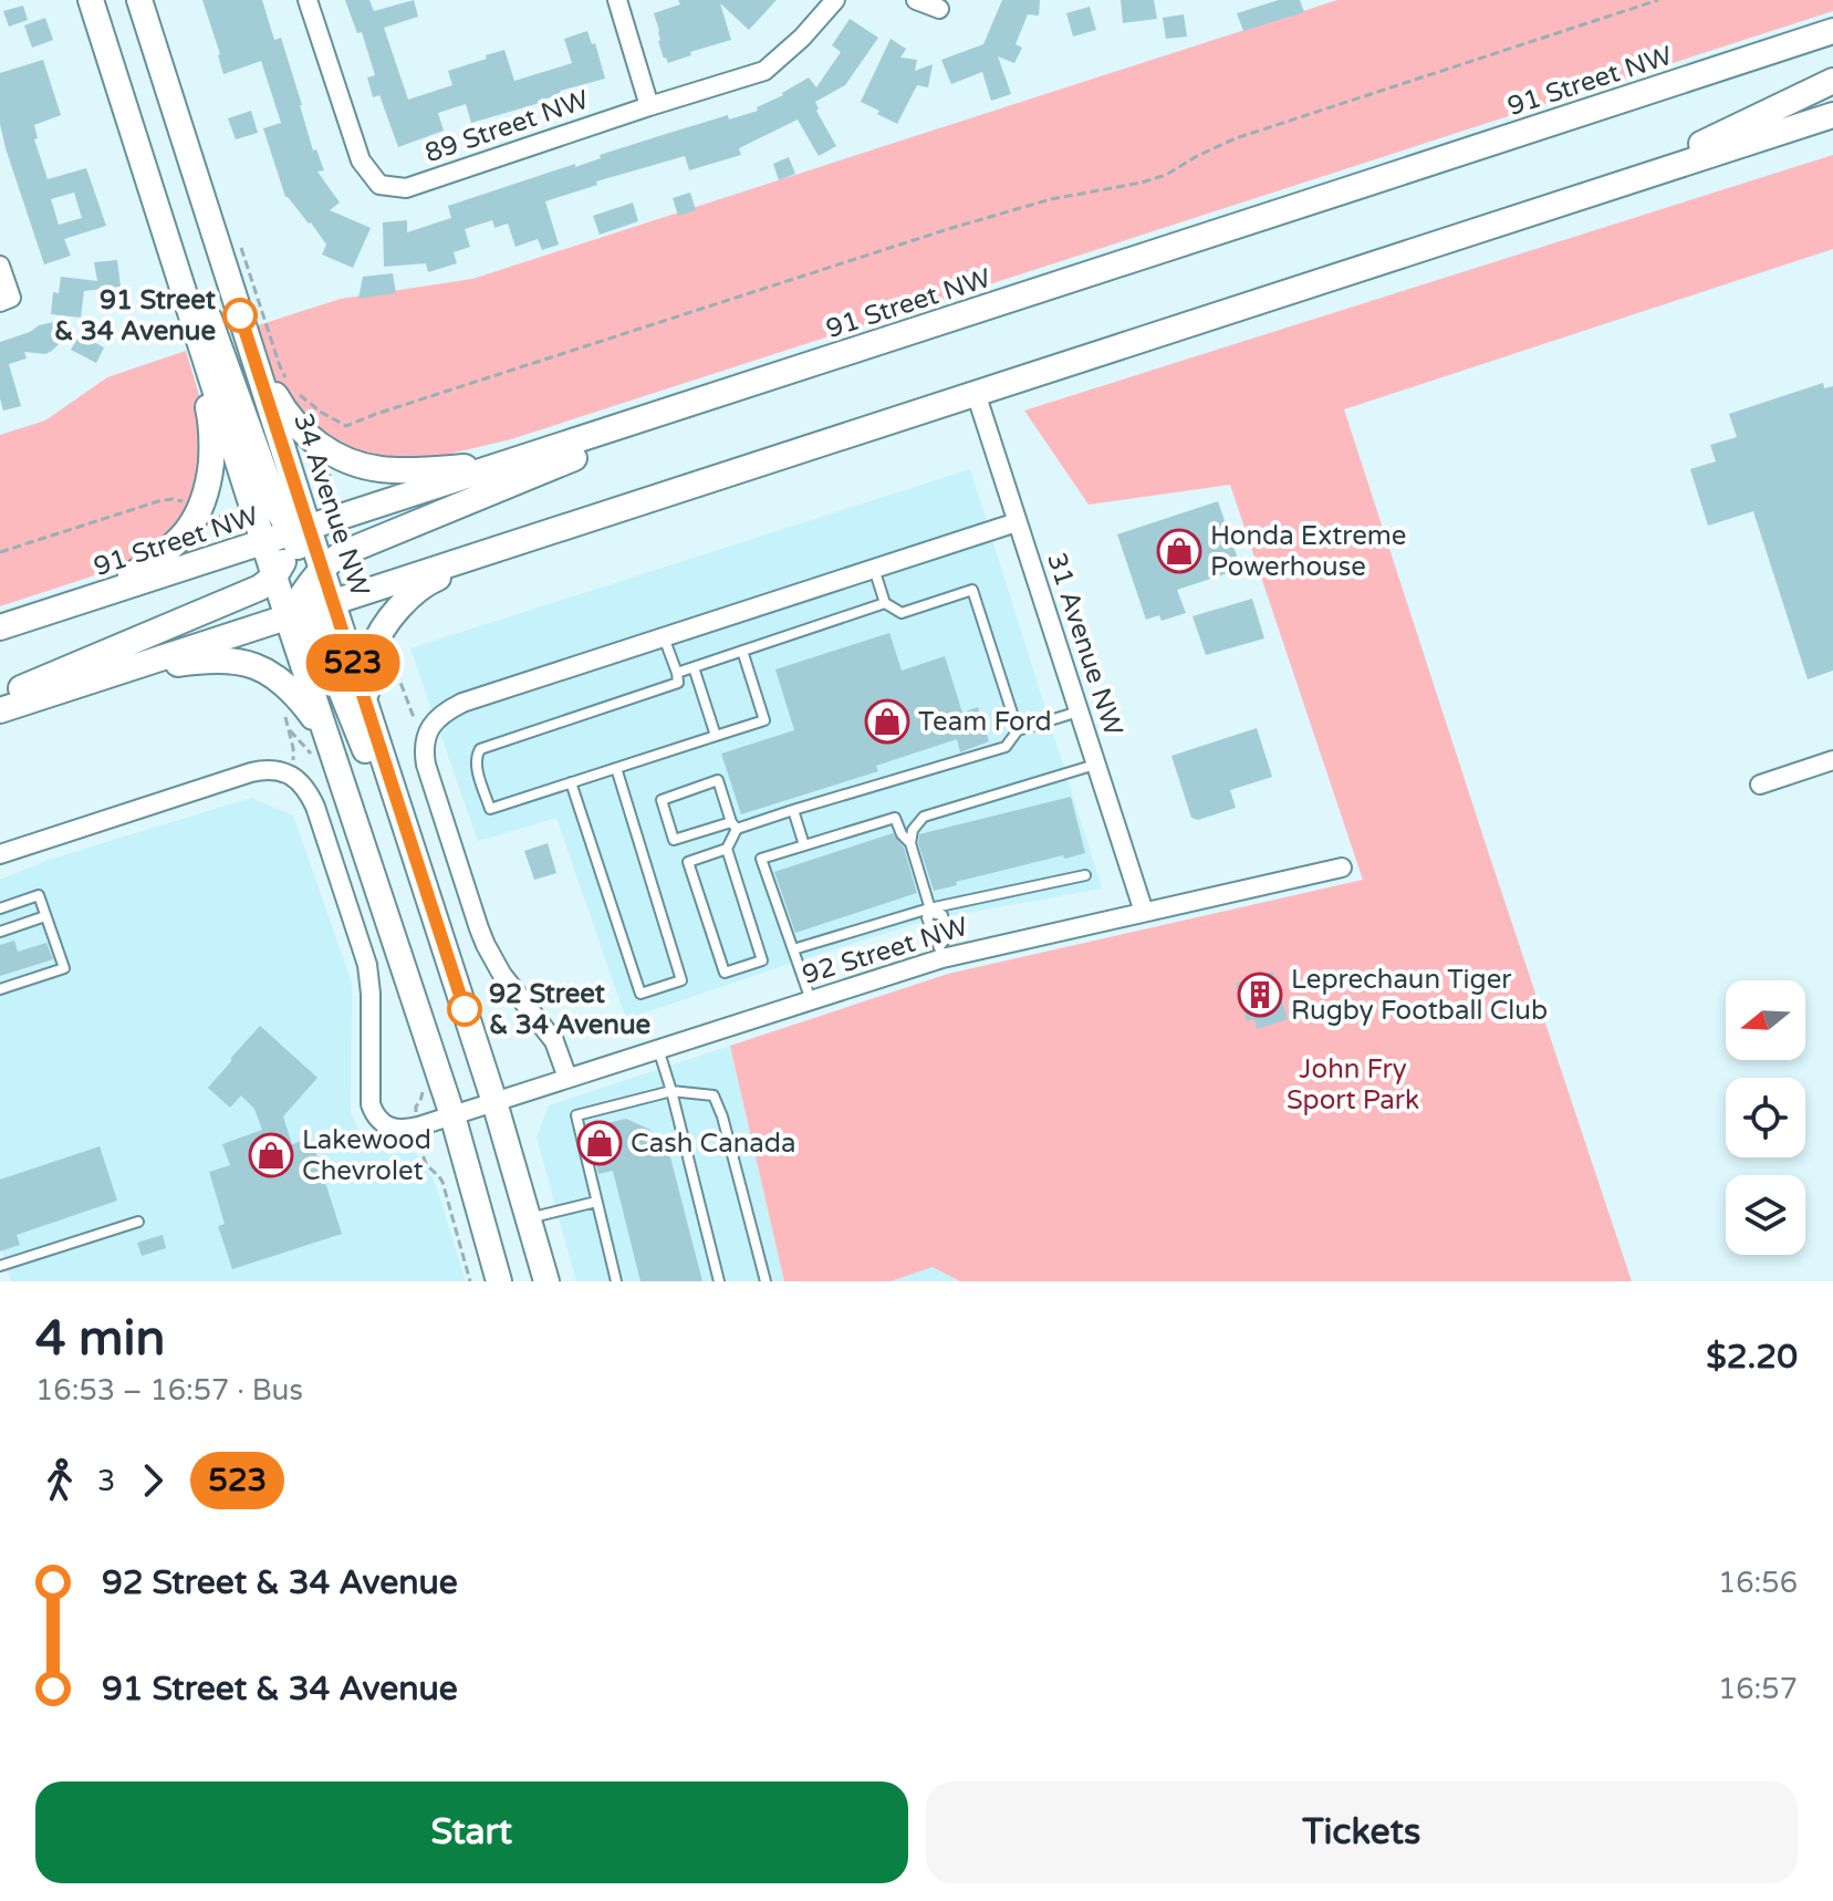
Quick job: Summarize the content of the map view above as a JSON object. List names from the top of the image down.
{
  "streets": {
    "main road": ["91 Street NW", "34 Avenue NW"],
    "street": ["89 Street NW", "31 Avenue NW", "92 Street NW"]
  },
  "crossings": [
    ["91 Street NW", "34 Avenue NW"],
    ["34 Avenue NW", "92 Street NW"],
    ["31 Avenue NW", "92 Street NW"]
  ],
  "parks": ["John Fry Sport Park"],
  "places": {
    "other": ["91 Street & 34 Avenue", "92 Street & 34 Avenue"],
    "shop": [
      "Honda Extreme Powerhouse",
      "Team Ford",
      "Cash Canada",
      "Lakewood Chevrolet"
    ],
    "building": ["Leprechaun Tiger Rugby Football Club"]
  },
  "lines": ["bus line 523"],
  "north": "left",
  "page": {
    "on_map": "523",
    "heading": ["4 min", "16:53 – 16:57 · Bus", "$2.20"],
    "legs": ["3", "523"],
    "list": [
      {
        "name": "92 Street & 34 Avenue",
        "value": "16:56"
      },
      {
        "name": "91 Street & 34 Avenue",
        "value": "16:57"
      }
    ],
    "buttons": ["Start", "Tickets"]
  }
}
